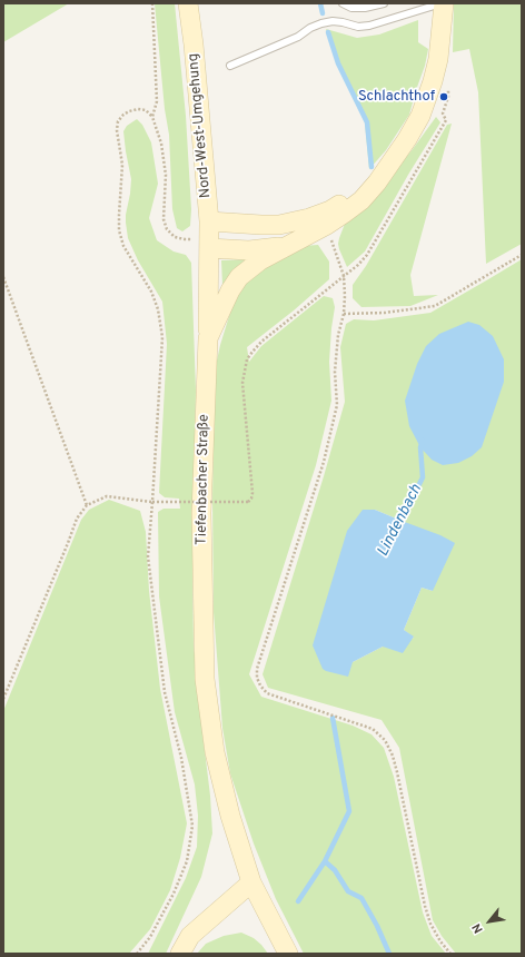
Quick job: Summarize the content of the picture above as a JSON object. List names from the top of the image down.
{
  "streets": {
    "main road": ["Nord-West-Umgehung", "Tiefenbacher Straße"]
  },
  "crossings": [
    ["Nord-West-Umgehung", "Tiefenbacher Straße"]
  ],
  "water": ["Lindenbach"],
  "places": ["Schlachthof"],
  "north": "bottom left"
}
